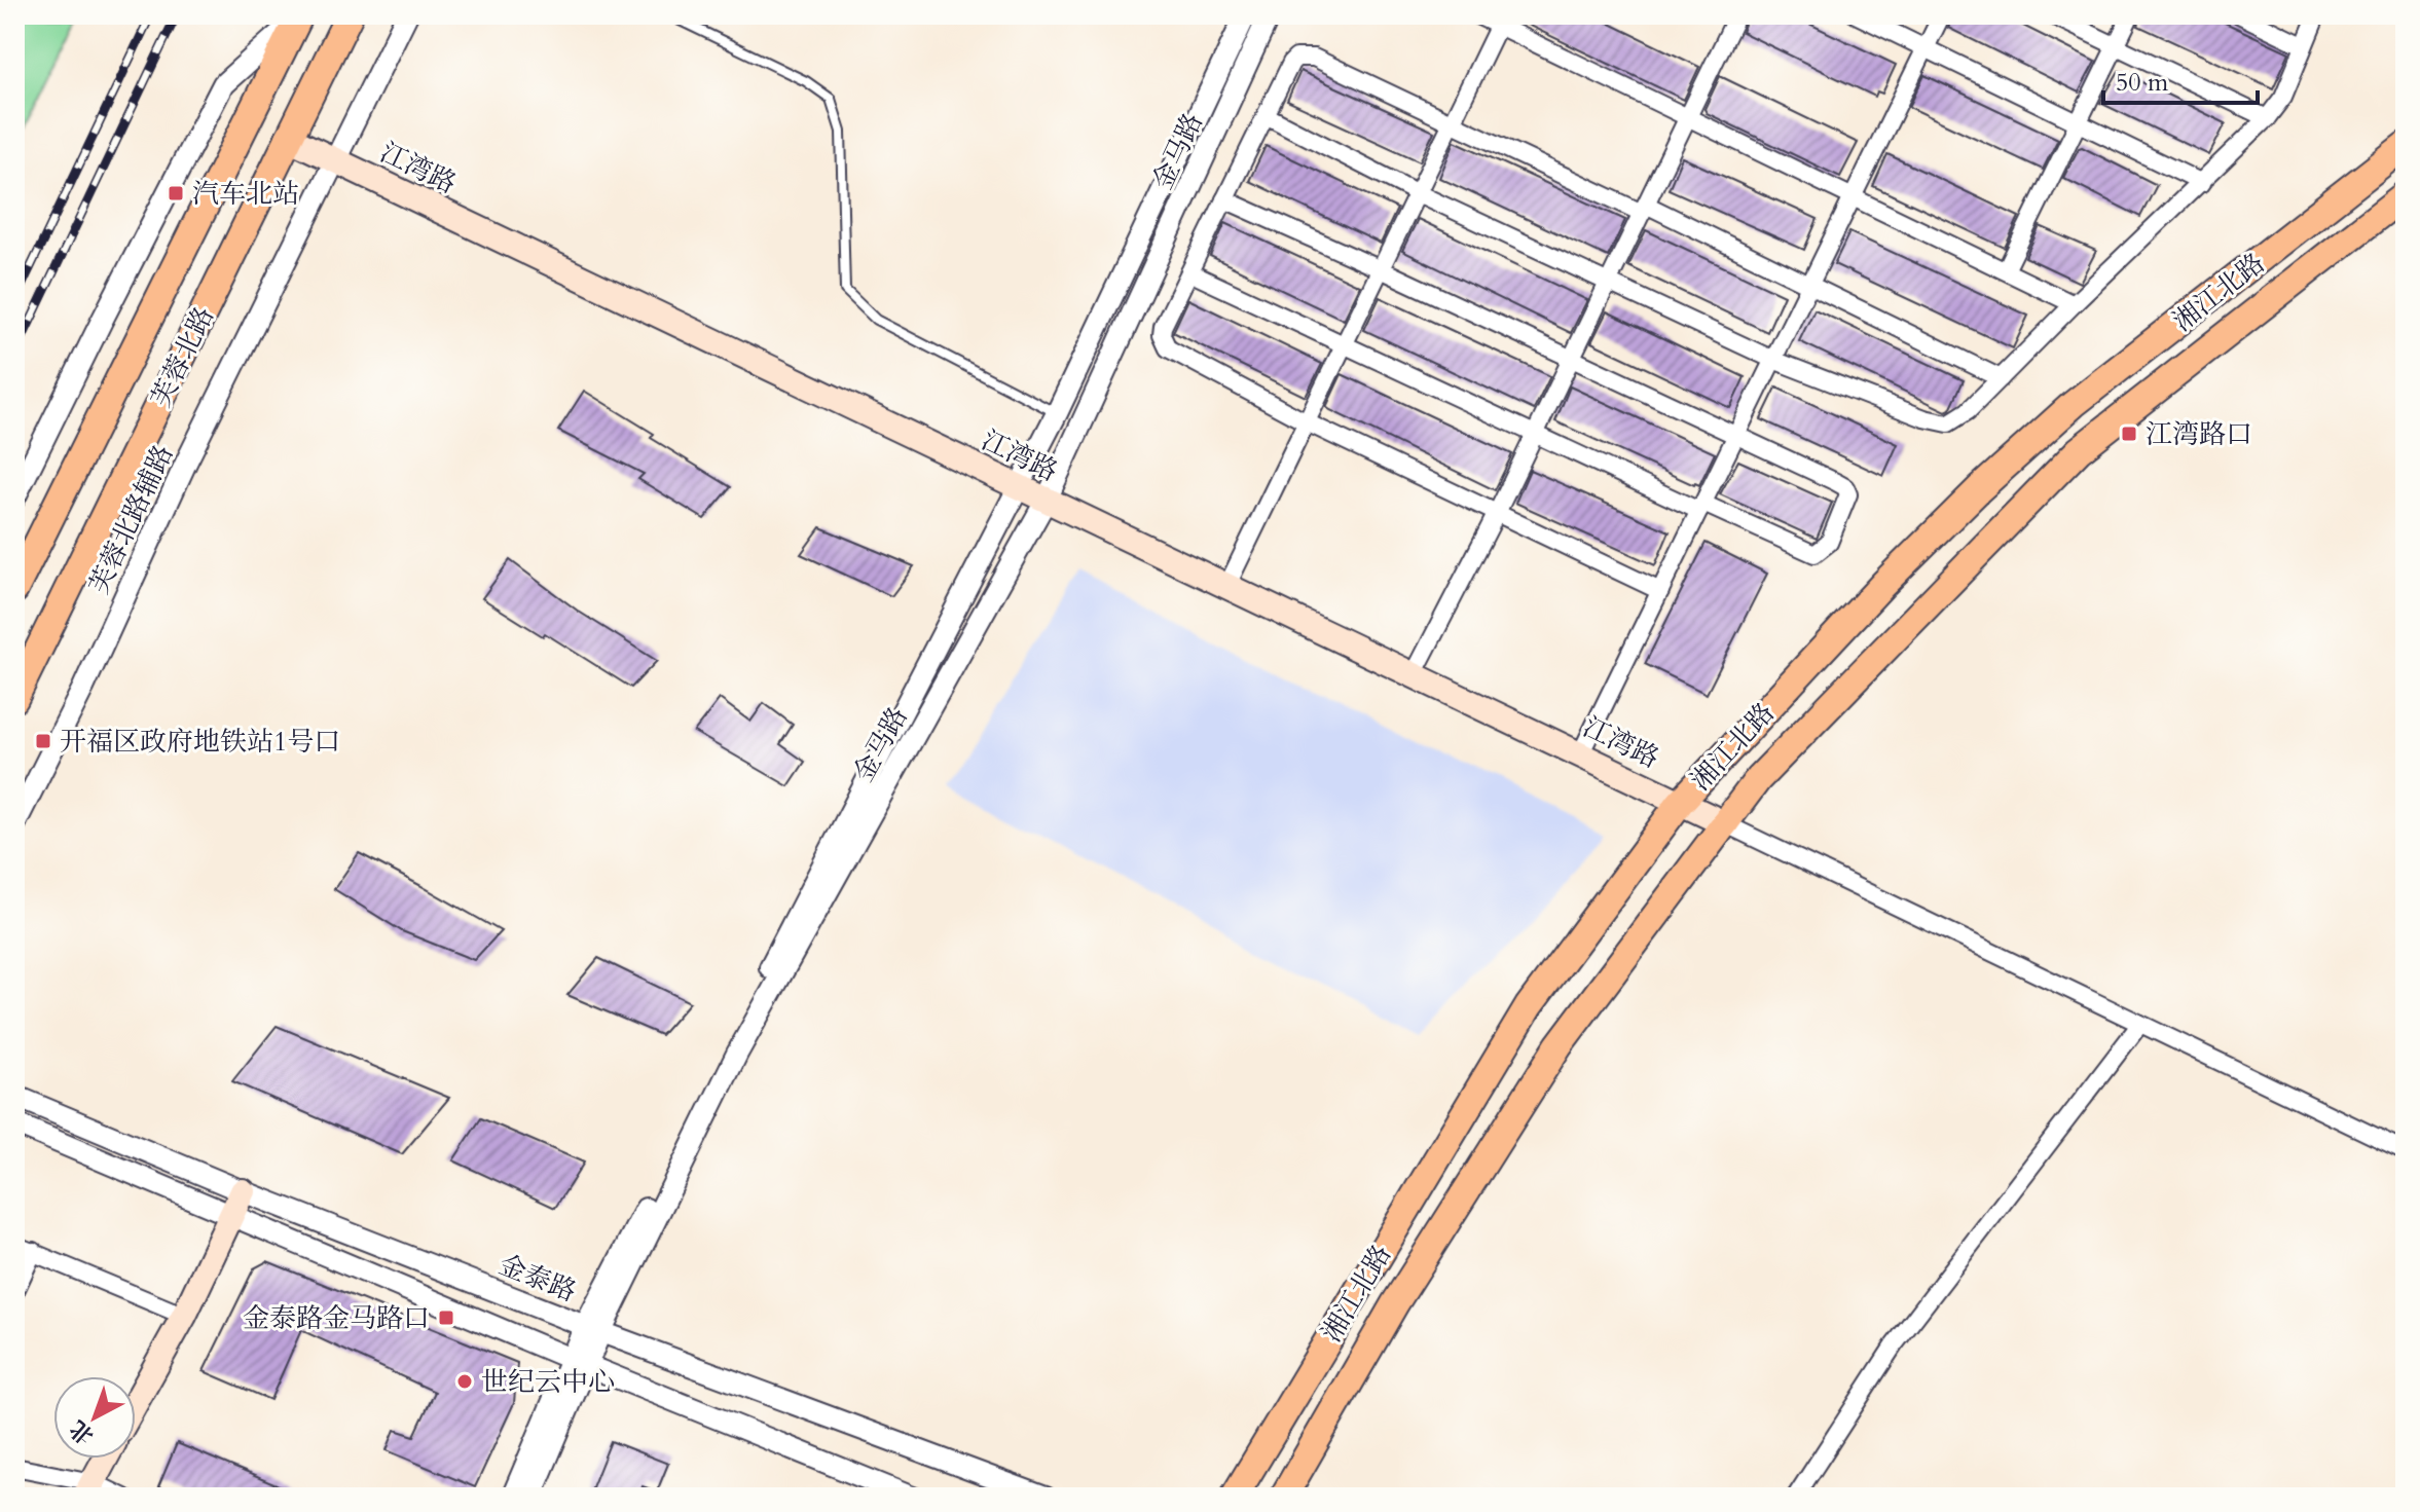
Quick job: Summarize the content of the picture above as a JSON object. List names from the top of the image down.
{
  "streets": {
    "main road": ["江湾路", "湘江北路", "芙蓉北路"],
    "street": ["金马路", "芙蓉北路辅路", "金泰路"]
  },
  "crossings": [
    ["金马路", "江湾路"],
    ["金马路", "金泰路"],
    ["江湾路", "湘江北路"],
    ["江湾路", "芙蓉北路"],
    ["江湾路", "芙蓉北路辅路"]
  ],
  "places": {
    "transit": [
      "汽车北站",
      "江湾路口",
      "开福区政府地铁站1号口",
      "金泰路金马路口"
    ],
    "other": ["世纪云中心"]
  },
  "scale_bar": "50 m",
  "north": "bottom left"
}
